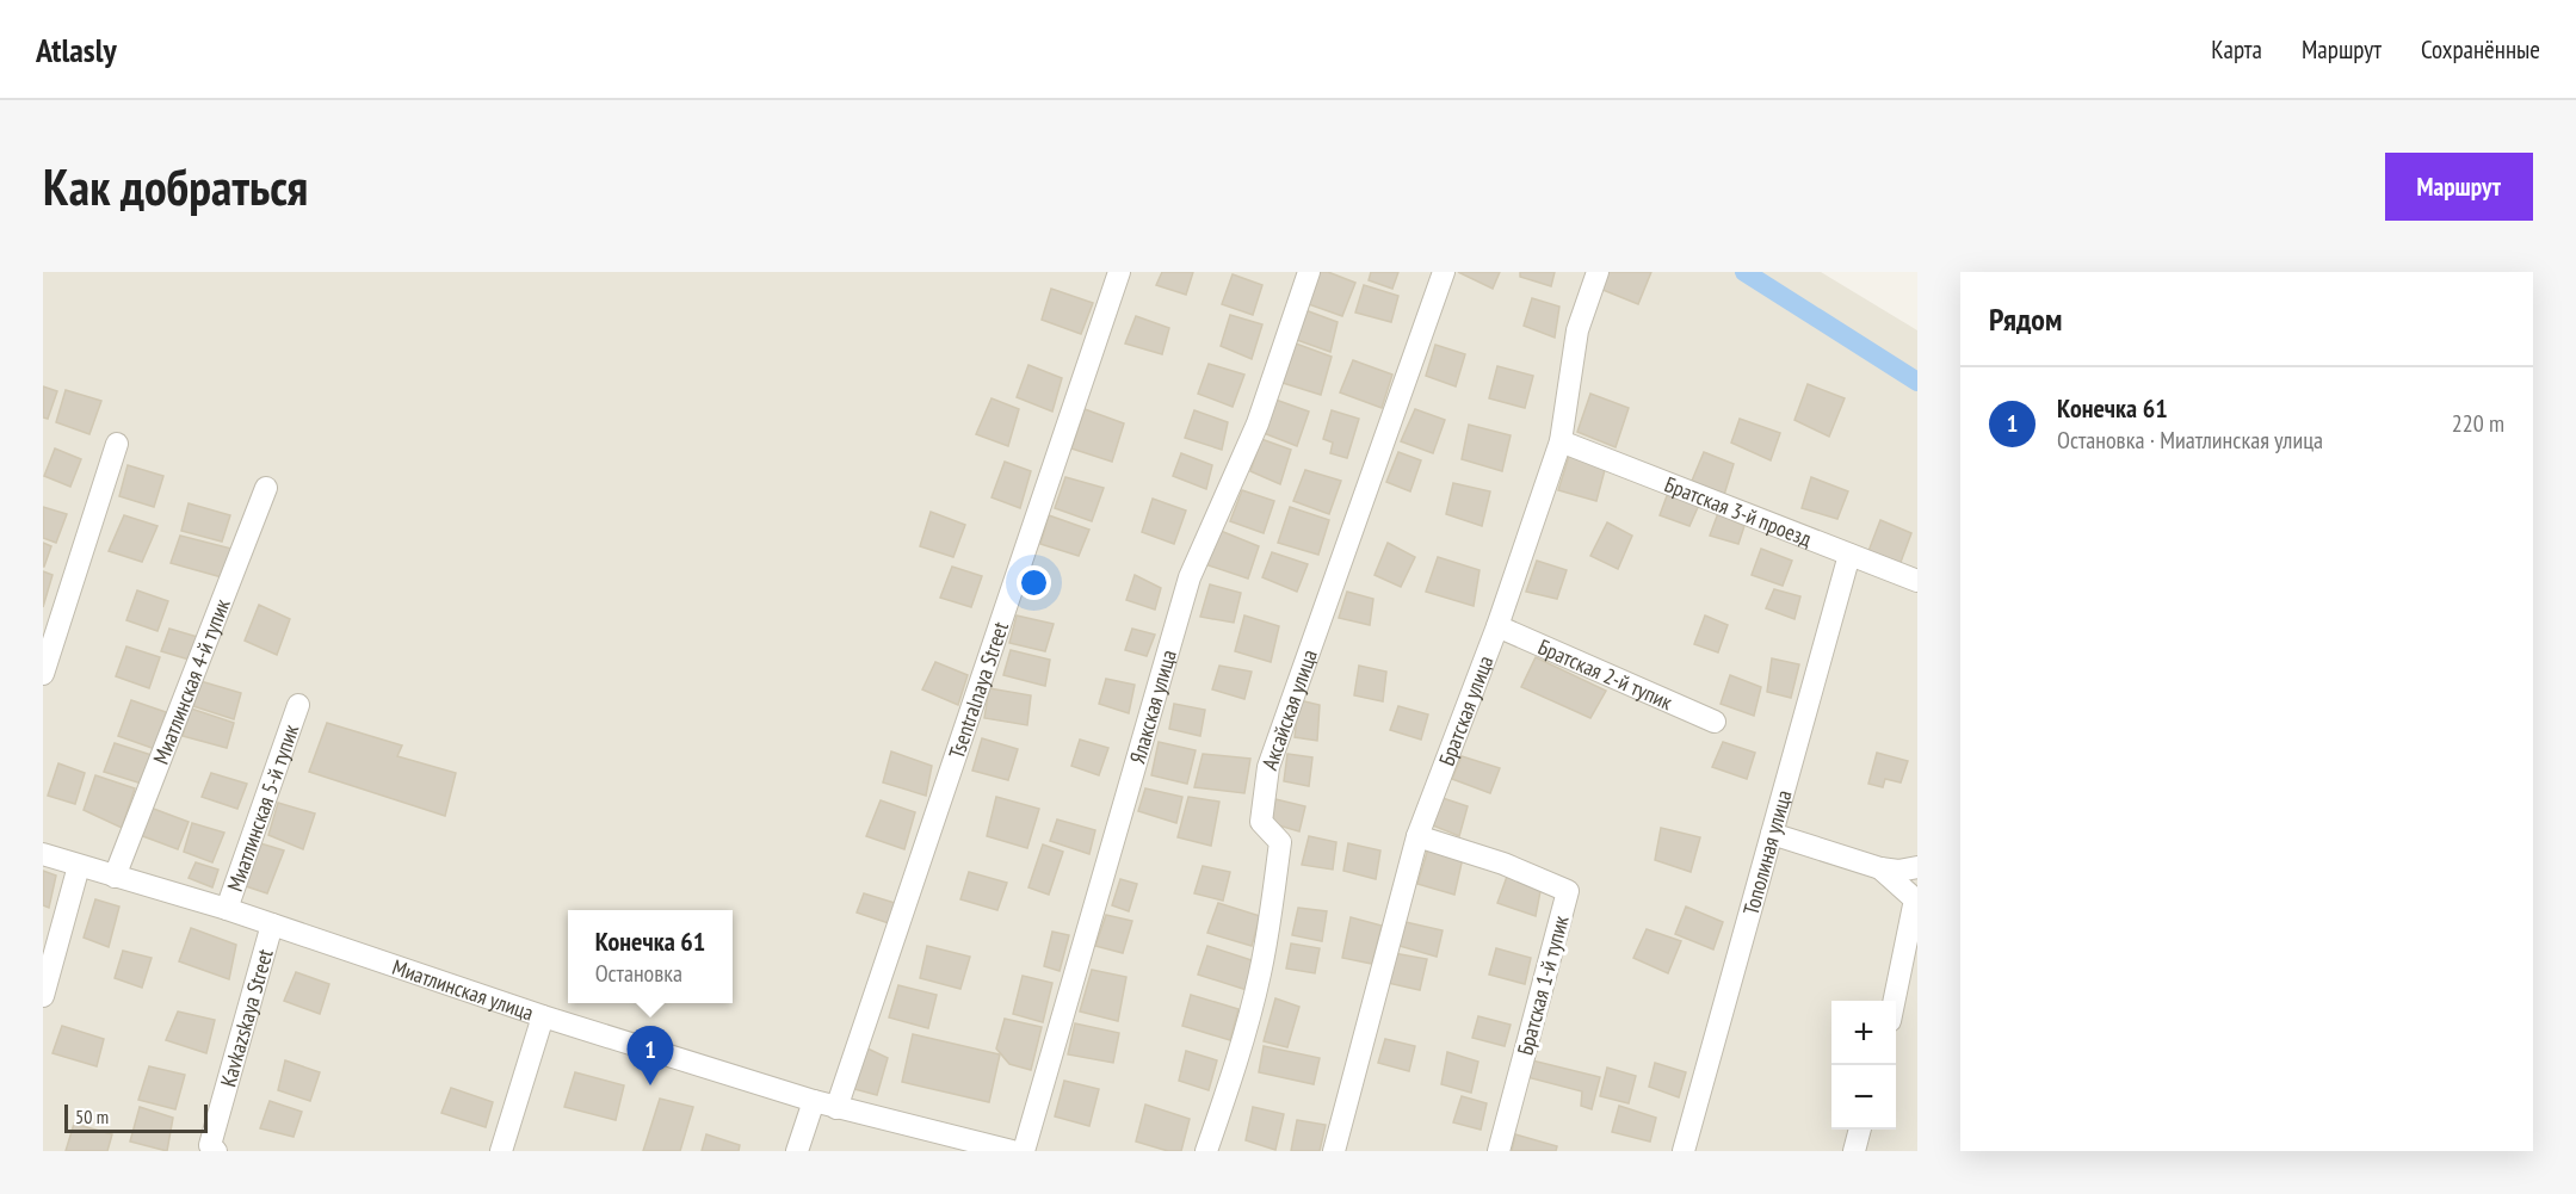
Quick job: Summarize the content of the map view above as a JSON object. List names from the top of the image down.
{
  "streets": {
    "street": [
      "Братская 3-й проезд",
      "Братская 2-й тупик",
      "Миатлинская 4-й тупик",
      "Tsentralnaya Street",
      "Ялакская улица",
      "Аксайская улица",
      "Братская улица",
      "Миатлинская 5-й тупик",
      "Тополиная улица",
      "Братская 1-й тупик",
      "Миатлинская улица",
      "Kavkazskaya Street"
    ]
  },
  "crossings": [
    ["Братская 3-й проезд", "Братская улица"],
    ["Братская 3-й проезд", "Тополиная улица"],
    ["Братская 2-й тупик", "Братская улица"],
    ["Миатлинская 4-й тупик", "Миатлинская улица"],
    ["Tsentralnaya Street", "Миатлинская улица"],
    ["Братская улица", "Братская 1-й тупик"],
    ["Миатлинская 5-й тупик", "Миатлинская улица"],
    ["Миатлинская улица", "Kavkazskaya Street"]
  ],
  "scale_bar": "50 m",
  "page": {
    "header": "Atlasly",
    "nav": ["Карта", "Маршрут", "Сохранённые"],
    "buttons": "Маршрут",
    "title": "Как добраться",
    "heading": "Рядом",
    "list": [
      {
        "mark": "1",
        "name": "Конечка 61",
        "note": "Остановка · Миатлинская улица",
        "value": "220 m"
      }
    ],
    "popup": ["Конечка 61", "Остановка"],
    "map_buttons": ["+", "−"],
    "pins": "1",
    "scale": "50 m"
  }
}
